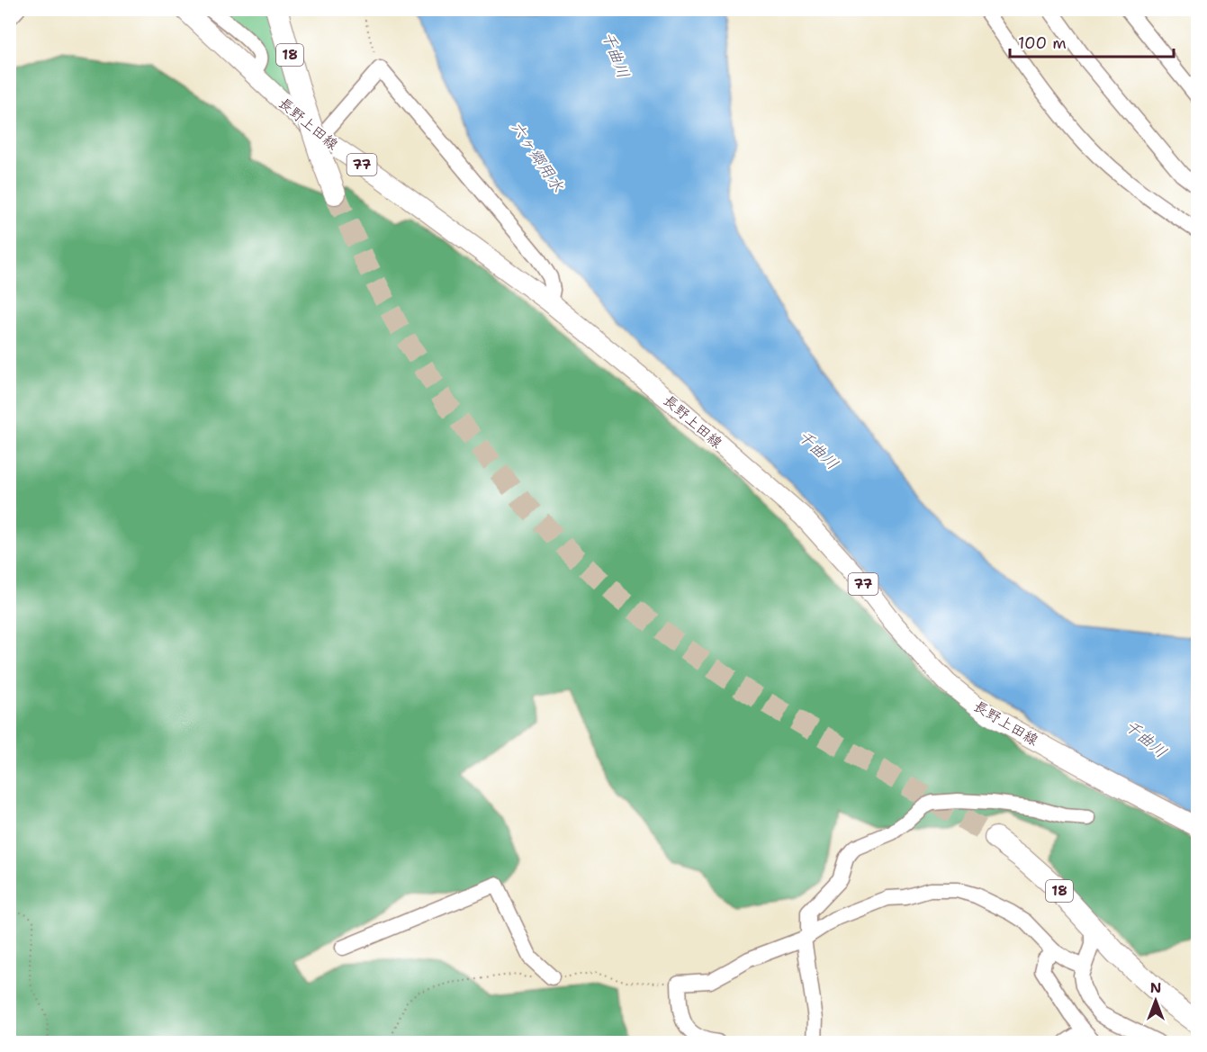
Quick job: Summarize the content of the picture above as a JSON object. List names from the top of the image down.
{
  "streets": {
    "highway": ["18"],
    "main road": ["長野上田線", "77"]
  },
  "crossings": [
    ["18", "長野上田線"]
  ],
  "water": ["千曲川", "六ヶ郷用水"],
  "scale_bar": "100 m",
  "north": "top"
}
